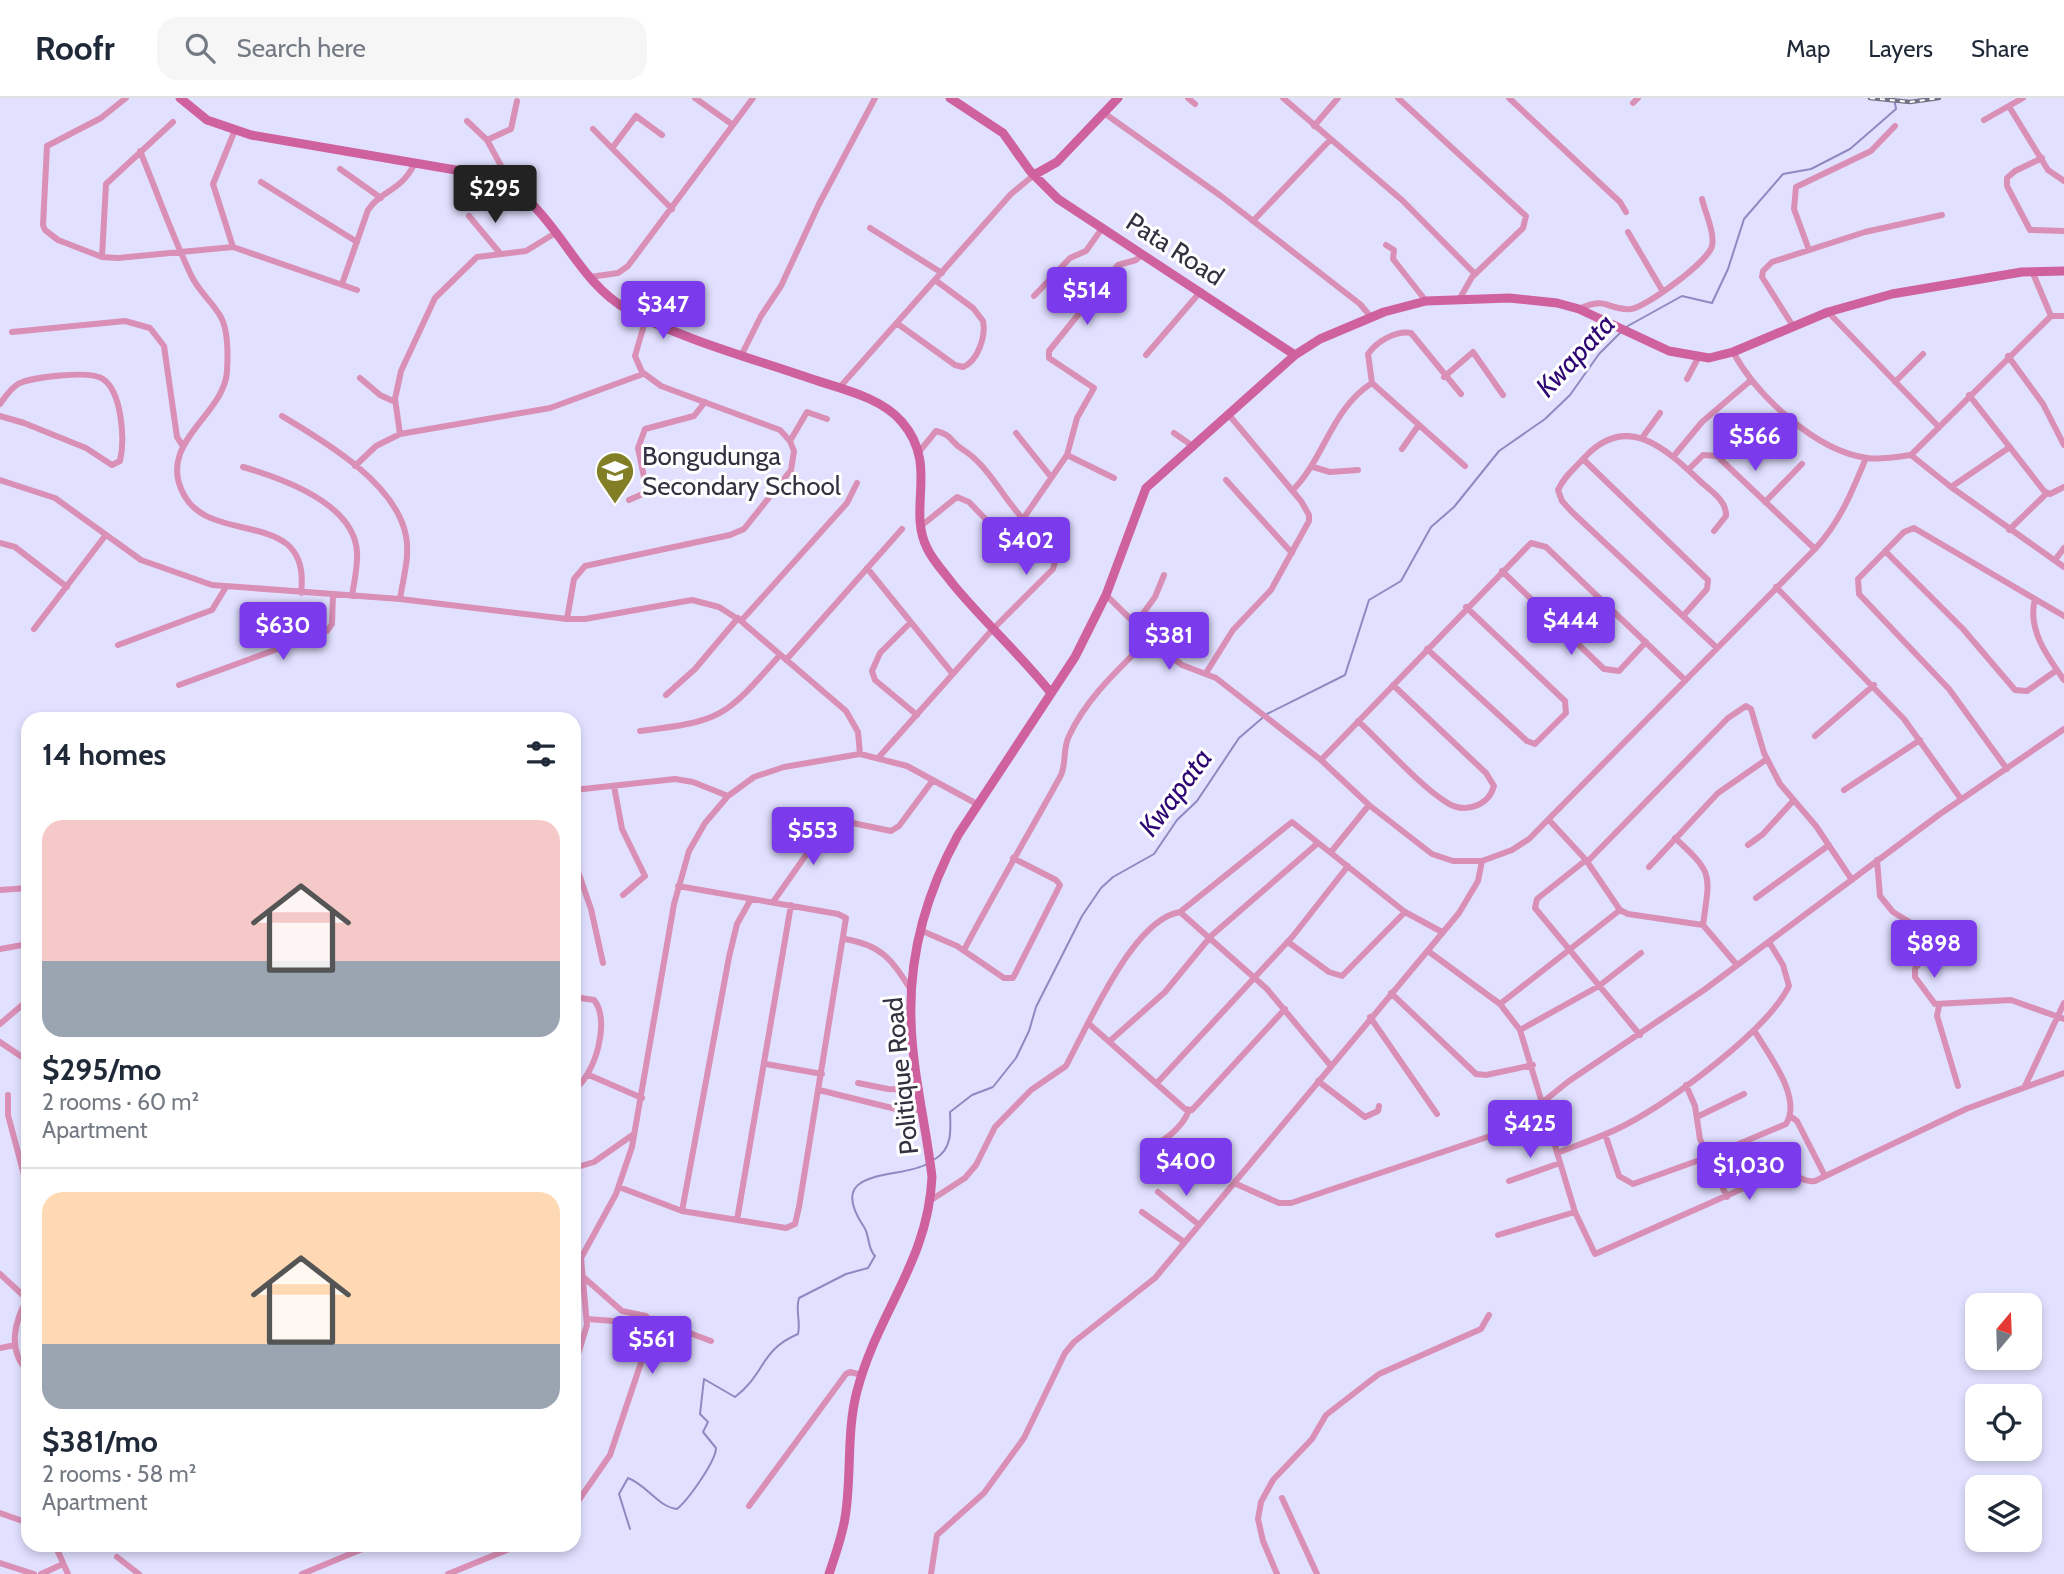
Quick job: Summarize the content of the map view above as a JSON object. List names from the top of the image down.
{
  "streets": {
    "street": ["Pata Road", "Politique Road"]
  },
  "water": ["Kwapata"],
  "places": {
    "school or university": ["Bongudunga Secondary School"]
  },
  "north": "top",
  "page": {
    "header": "Roofr",
    "search": "Search here",
    "nav": ["Map", "Layers", "Share"],
    "price": [
      "$295",
      "$514",
      "$347",
      "$566",
      "$402",
      "$444",
      "$630",
      "$381",
      "$553",
      "$898",
      "$425",
      "$400",
      "$1,030",
      "$561"
    ],
    "heading": "14 homes",
    "list": [
      {
        "name": "$295/mo",
        "note": "2 rooms · 60 m² · Apartment"
      },
      {
        "name": "$381/mo",
        "note": "2 rooms · 58 m² · Apartment"
      }
    ]
  }
}
